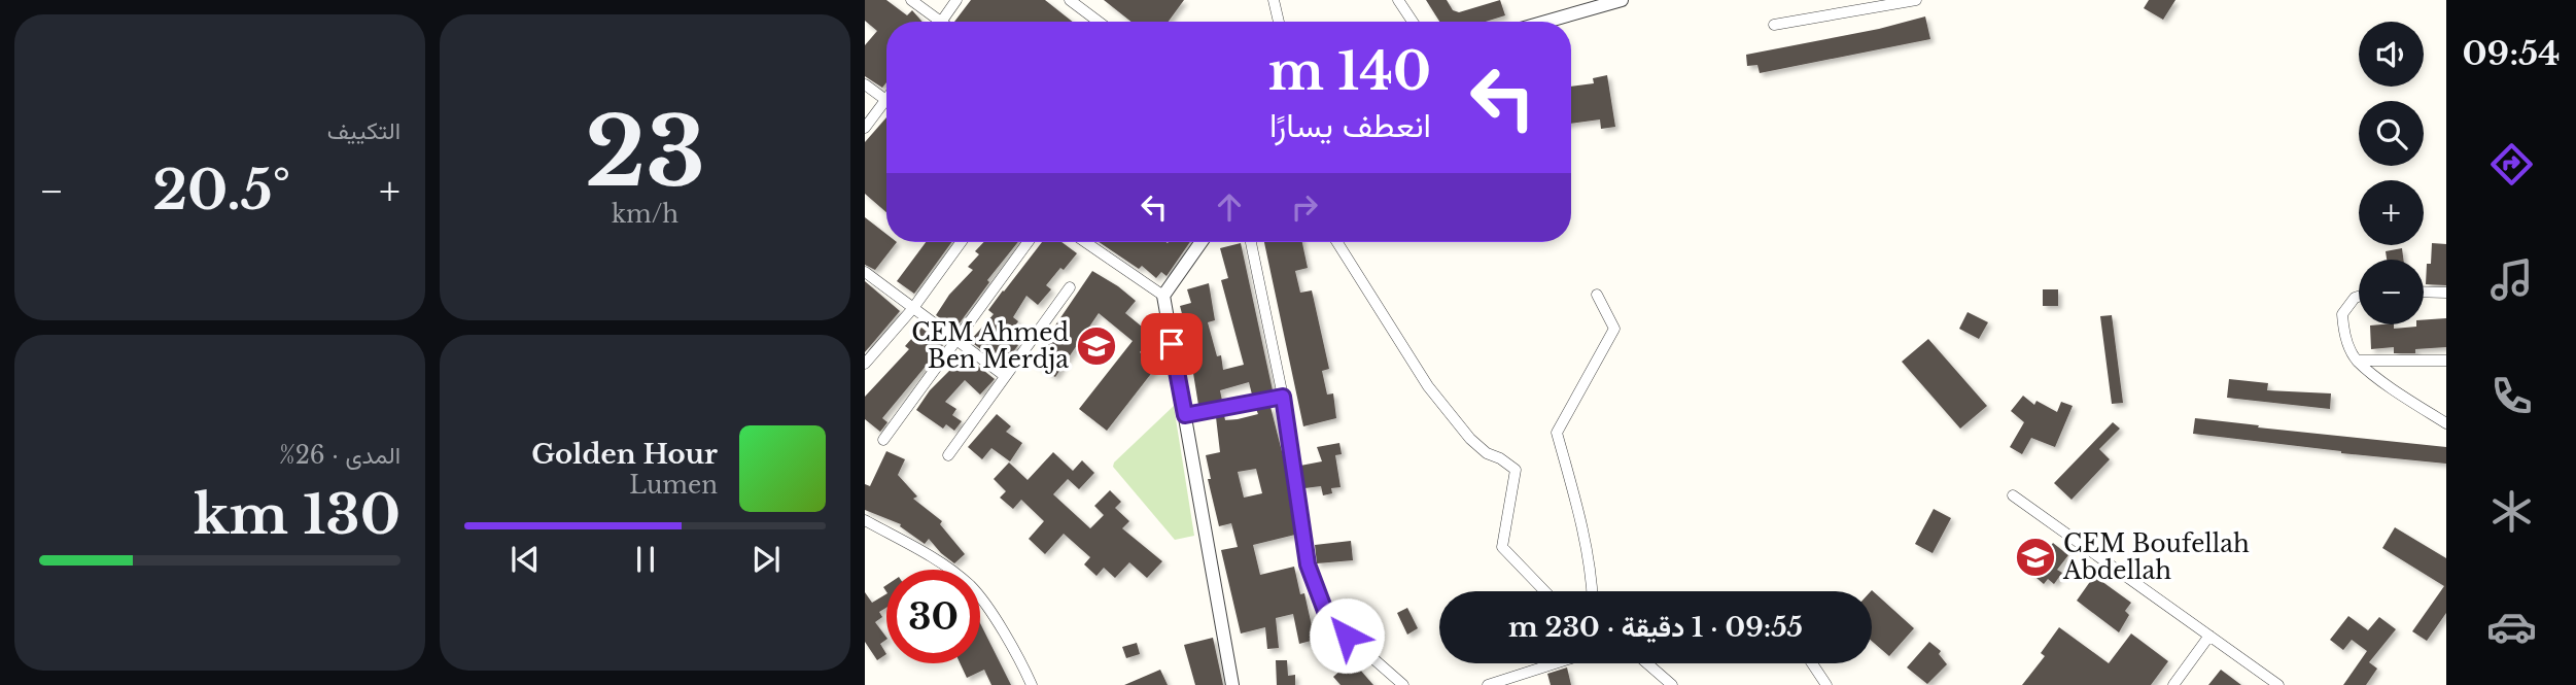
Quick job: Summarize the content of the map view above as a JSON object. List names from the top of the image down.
{
  "places": {
    "school or university": ["CEM Ahmed Ben Merdja", "CEM Boufellah Abdellah"]
  },
  "page": {
    "tabs": "09:54",
    "tile": [
      ["23", "km/h"],
      "التكييف",
      ["المدى · 26%", "130 km"]
    ],
    "map_buttons": ["+", "−"],
    "turn": ["140 m", "انعطف يسارًا"],
    "heat": ["−", "20.5°", "+"],
    "song": ["Golden Hour", "Lumen"],
    "limit": "30",
    "trip": "09:55 · 1 دقيقة · 230 m"
  }
}
